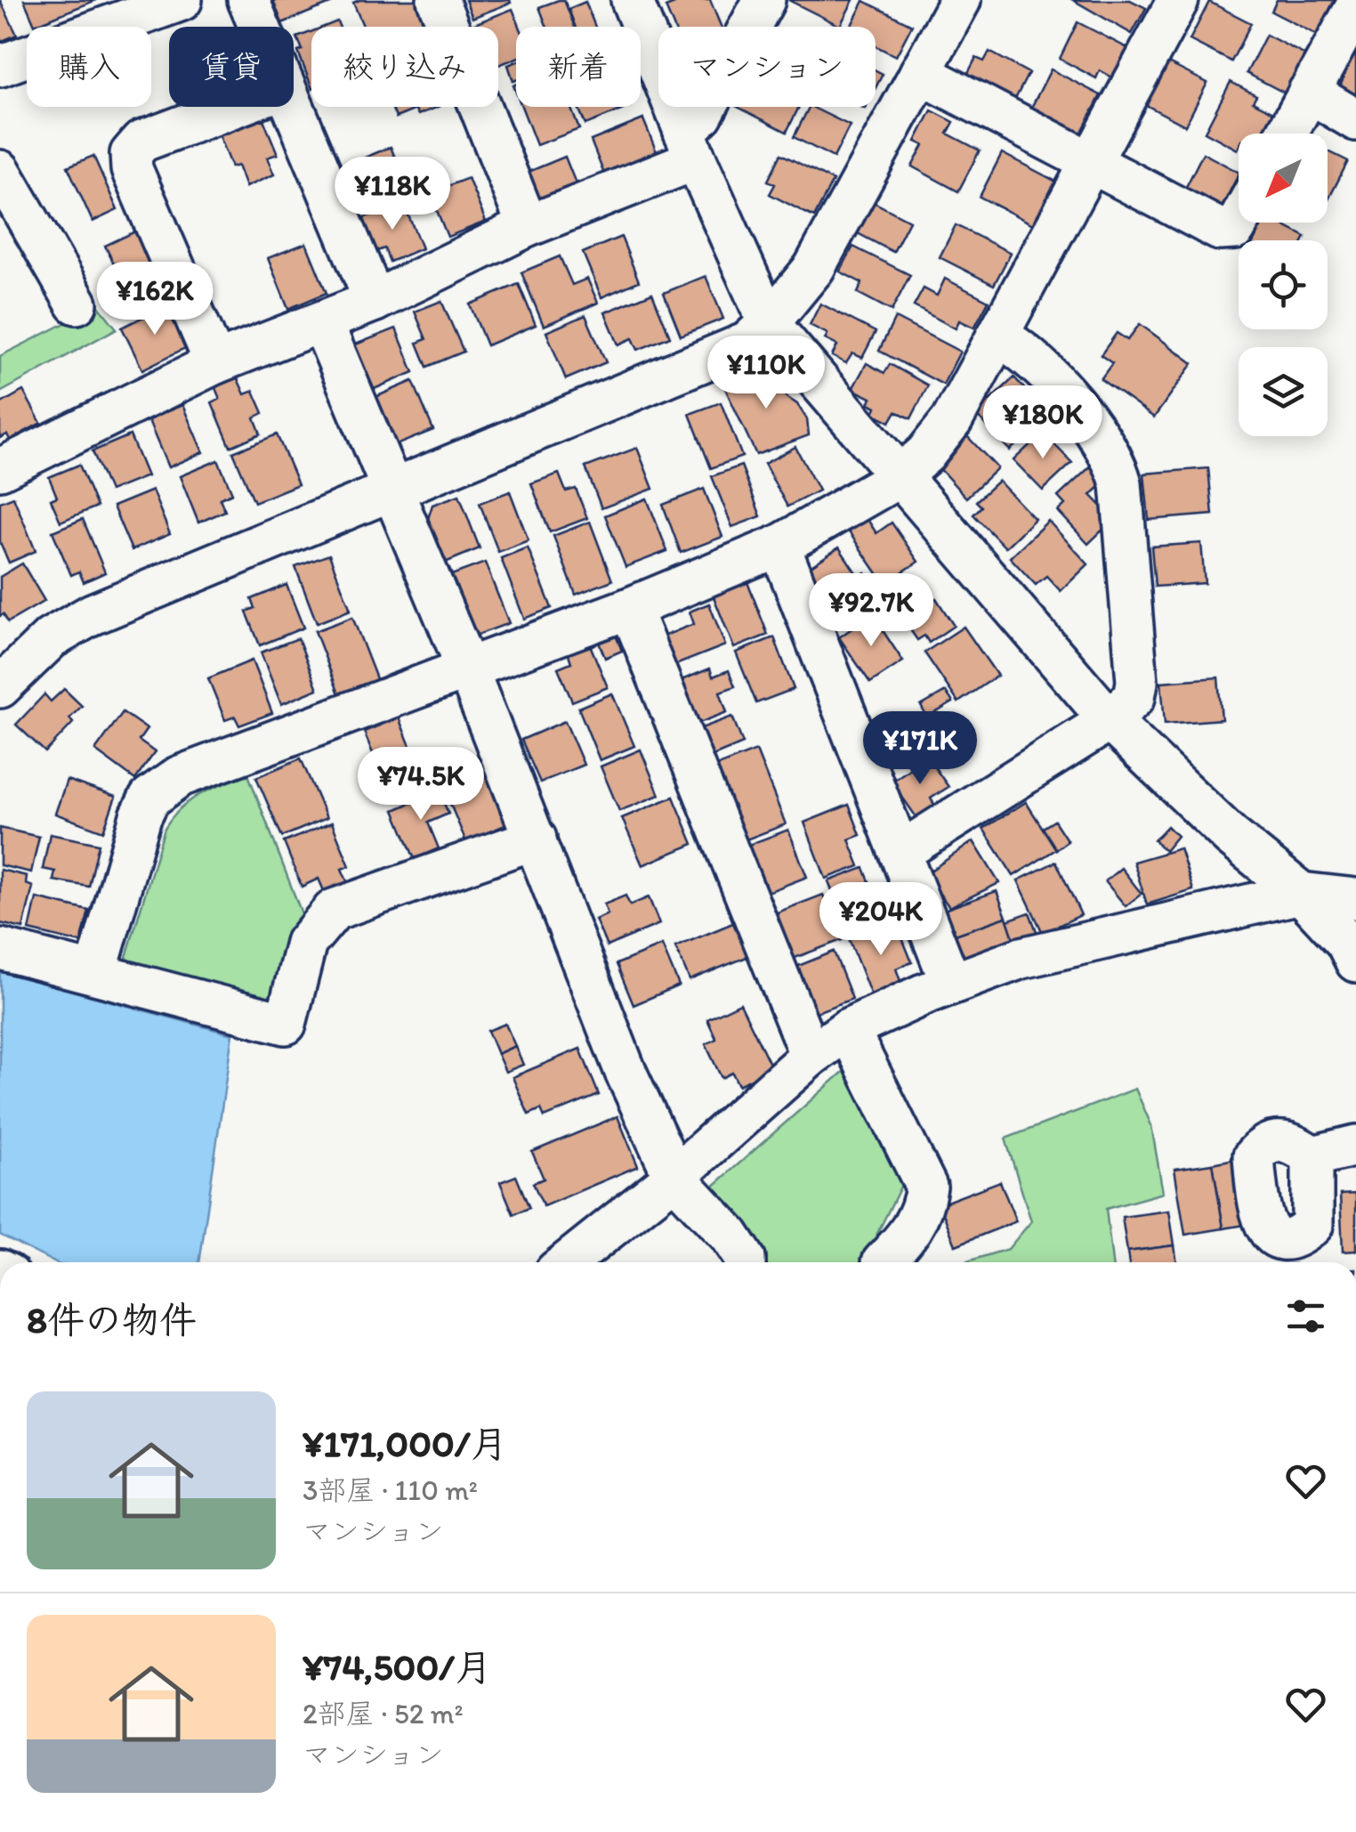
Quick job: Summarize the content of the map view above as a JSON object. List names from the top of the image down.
{
  "north": "bottom left",
  "page": {
    "chip": [
      "購入",
      "賃貸",
      "絞り込み",
      "新着",
      "マンション"
    ],
    "price": [
      "¥118K",
      "¥162K",
      "¥110K",
      "¥180K",
      "¥92.7K",
      "¥171K",
      "¥74.5K",
      "¥204K"
    ],
    "heading": "8件の物件",
    "list": [
      {
        "name": "¥171,000/月",
        "note": "3部屋 · 110 m² · マンション"
      },
      {
        "name": "¥74,500/月",
        "note": "2部屋 · 52 m² · マンション"
      }
    ]
  }
}
